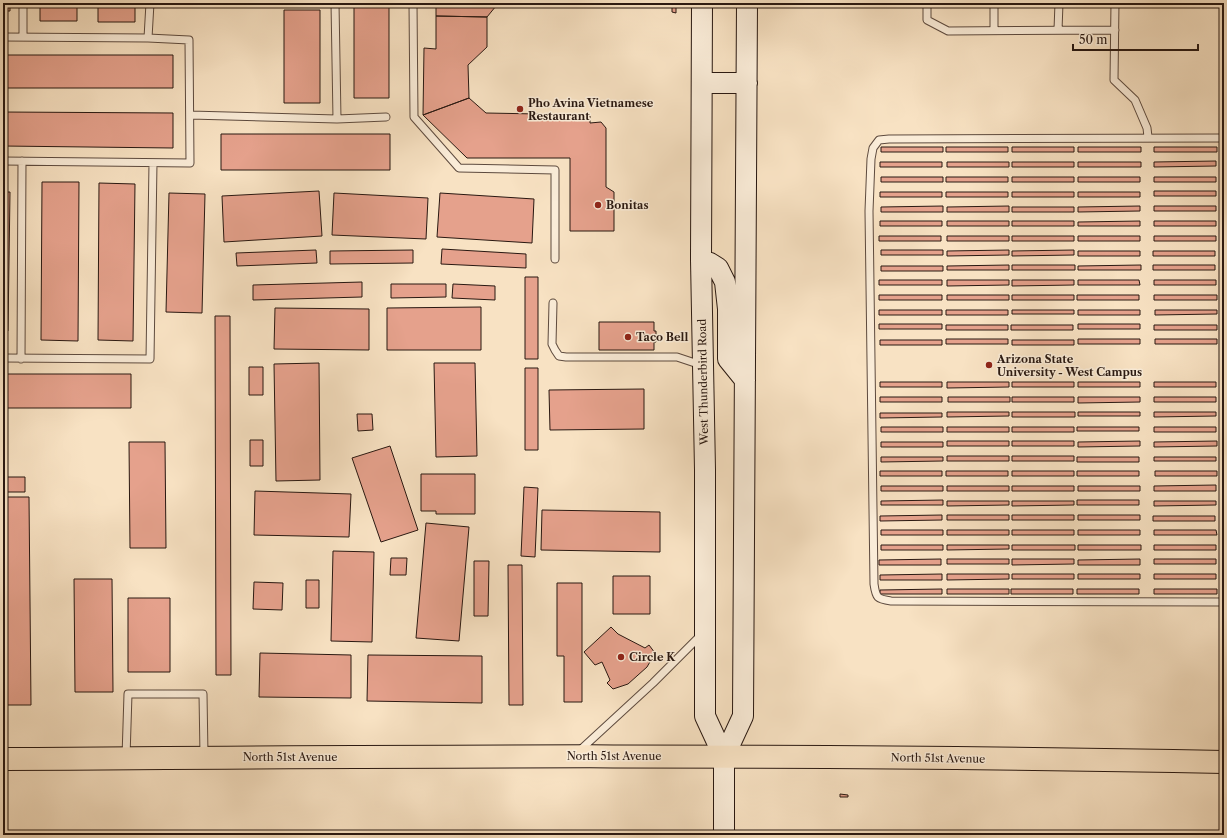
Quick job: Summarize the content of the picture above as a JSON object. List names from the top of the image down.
{
  "streets": {
    "main road": ["West Thunderbird Road", "North 51st Avenue"]
  },
  "crossings": [
    ["West Thunderbird Road", "North 51st Avenue"]
  ],
  "places": [
    "Pho Avina Vietnamese Restaurant",
    "Bonitas",
    "Taco Bell",
    "Arizona State University - West Campus",
    "Circle K"
  ],
  "scale_bar": "50 m"
}
